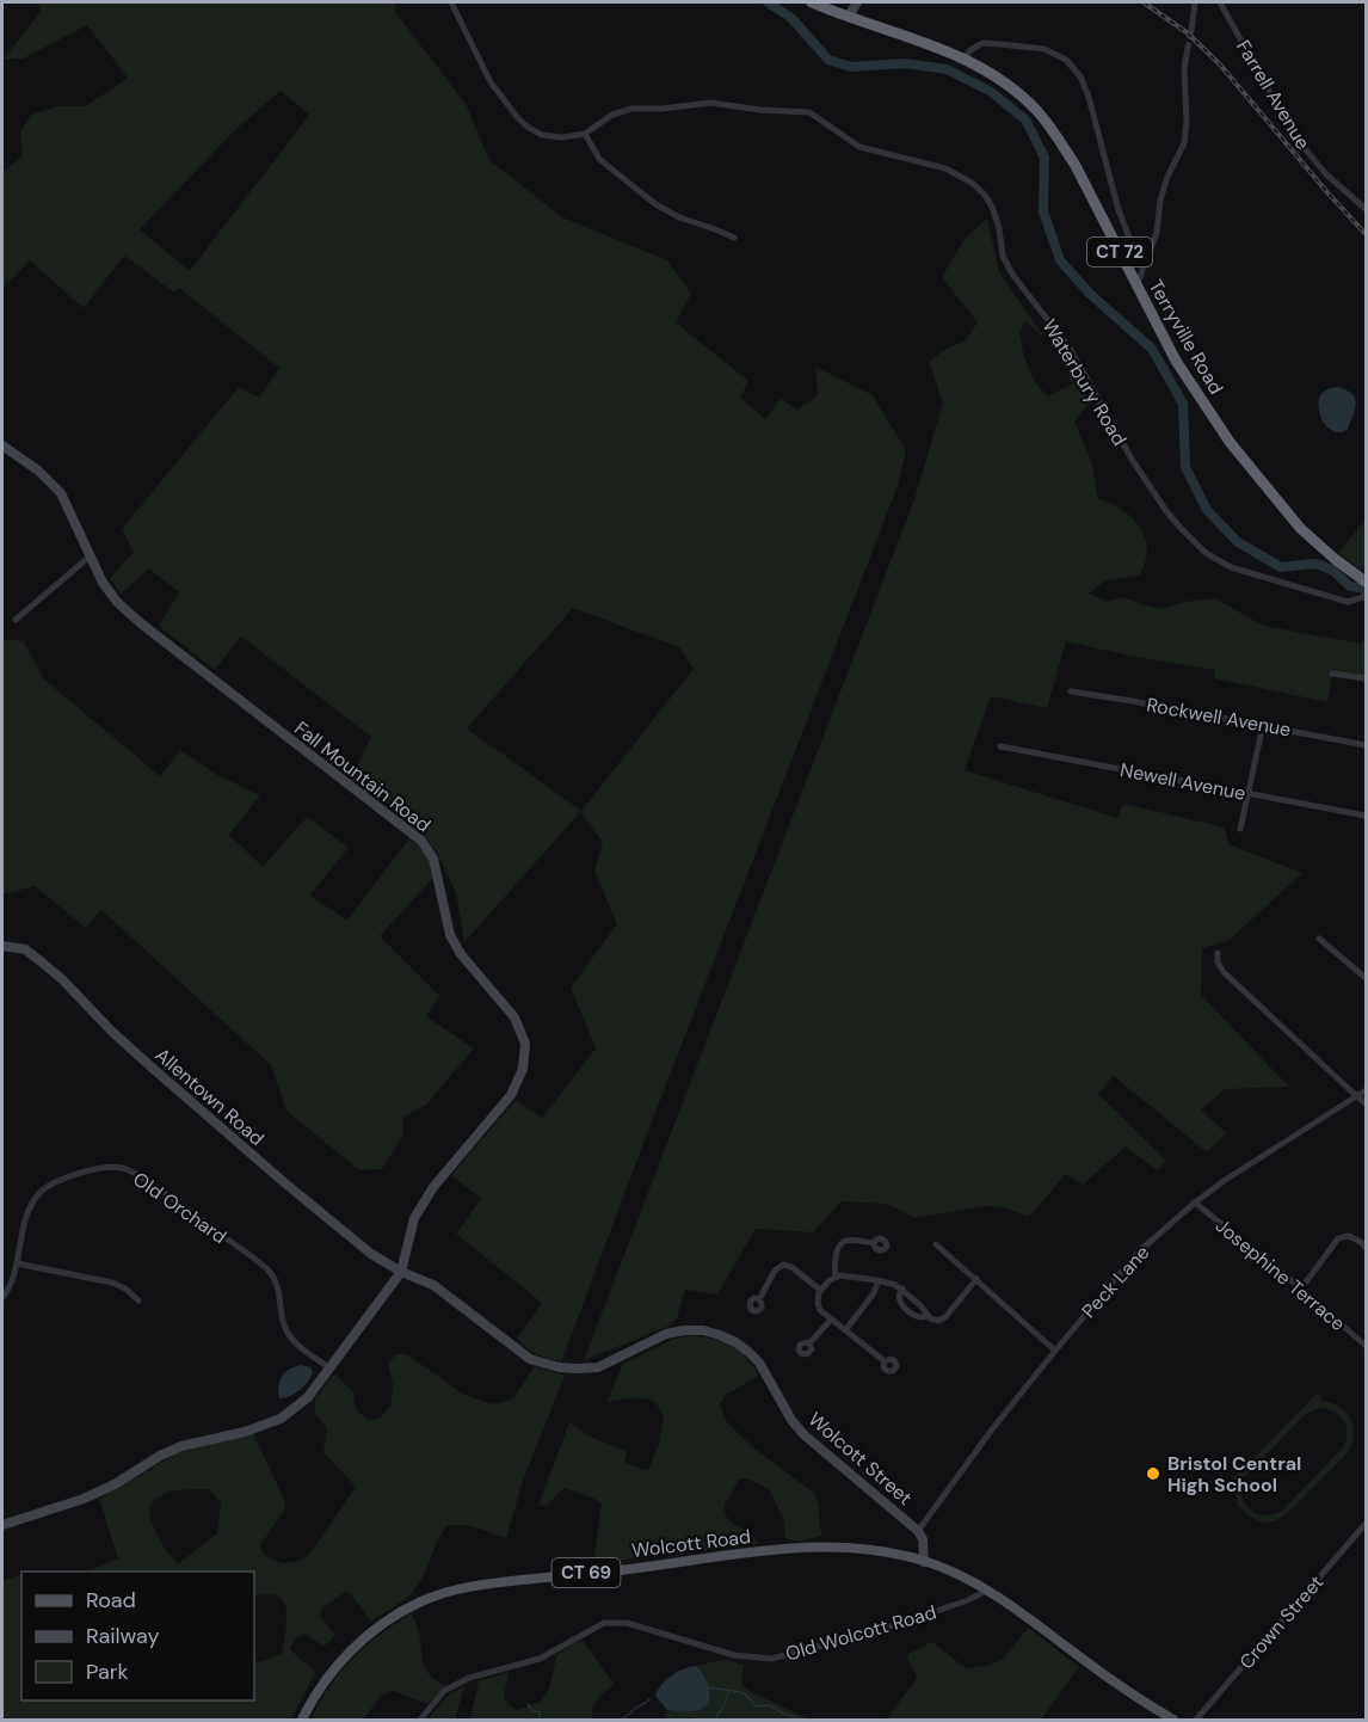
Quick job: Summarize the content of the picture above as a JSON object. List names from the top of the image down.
{
  "streets": {
    "highway": ["CT 72", "Terryville Road"],
    "main road": [
      "Fall Mountain Road",
      "Allentown Road",
      "Wolcott Street",
      "Wolcott Road",
      "CT 69"
    ],
    "street": [
      "Farrell Avenue",
      "Waterbury Road",
      "Rockwell Avenue",
      "Newell Avenue",
      "Old Orchard",
      "Josephine Terrace",
      "Peck Lane",
      "Crown Street",
      "Old Wolcott Road"
    ]
  },
  "crossings": [
    ["Fall Mountain Road", "Allentown Road"],
    ["Fall Mountain Road", "Wolcott Street"],
    ["Allentown Road", "Wolcott Street"],
    ["Josephine Terrace", "Peck Lane"],
    ["Peck Lane", "Wolcott Street"],
    ["Wolcott Street", "Wolcott Road"],
    ["Wolcott Street", "CT 69"],
    ["Wolcott Road", "CT 69"],
    ["CT 69", "Old Wolcott Road"]
  ],
  "places": ["Bristol Central High School"],
  "legend": ["Road", "Railway", "Park"]
}
